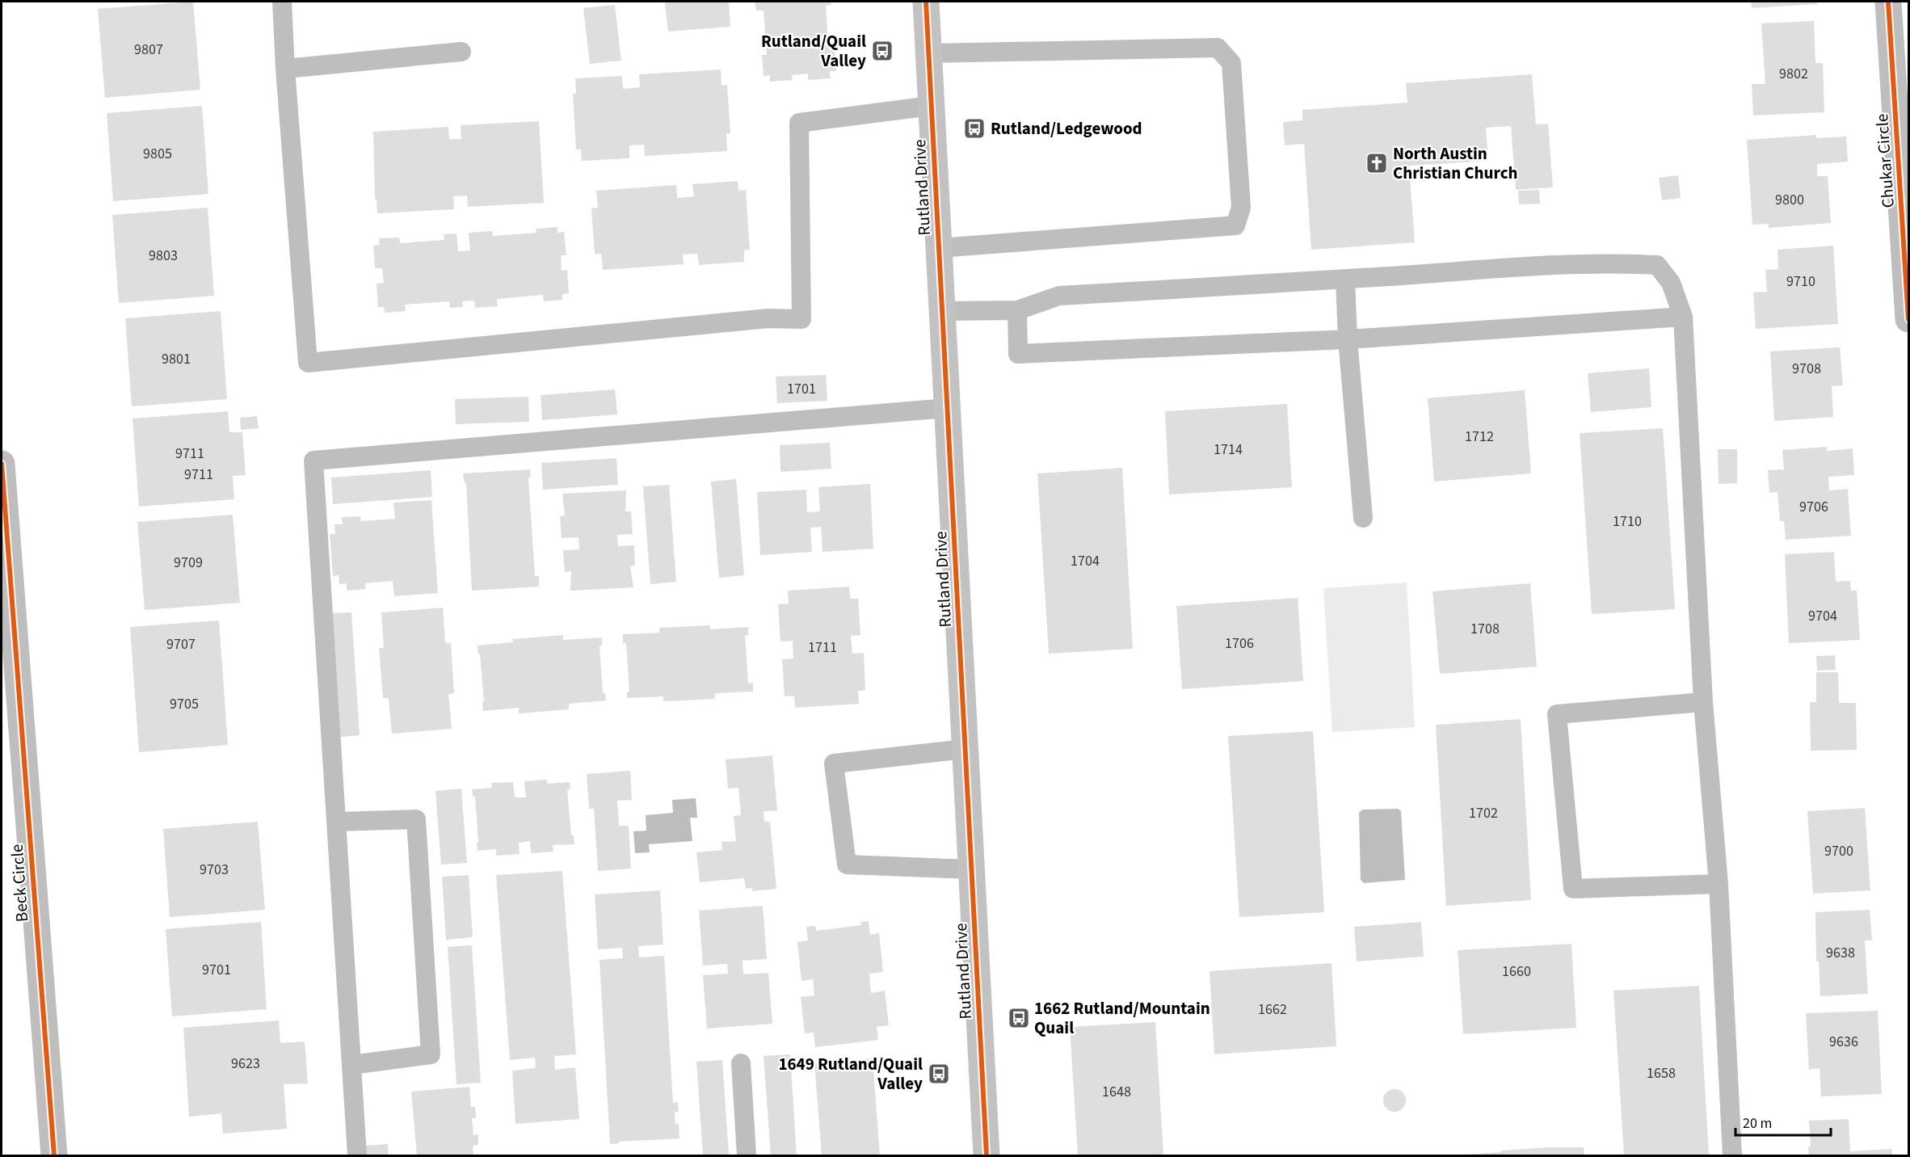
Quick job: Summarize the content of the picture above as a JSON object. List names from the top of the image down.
{
  "streets": {
    "street": ["Chukar Circle", "Rutland Drive", "Beck Circle"]
  },
  "places": {
    "bus stop": [
      "Rutland/Quail Valley",
      "Rutland/Ledgewood",
      "1662 Rutland/Mountain Quail",
      "1649 Rutland/Quail Valley"
    ],
    "church": ["North Austin Christian Church"]
  },
  "house_numbers": [
    "9807",
    "9802",
    "9805",
    "9800",
    "9803",
    "9710",
    "9801",
    "9708",
    "1701",
    "1712",
    "1714",
    "9711",
    "9711",
    "9706",
    "1710",
    "1704",
    "9709",
    "9704",
    "1708",
    "1706",
    "9707",
    "1711",
    "9705",
    "1702",
    "9700",
    "9703",
    "9638",
    "9701",
    "1660",
    "1662",
    "9636",
    "9623",
    "1658",
    "1648"
  ],
  "scale_bar": "20 m"
}
